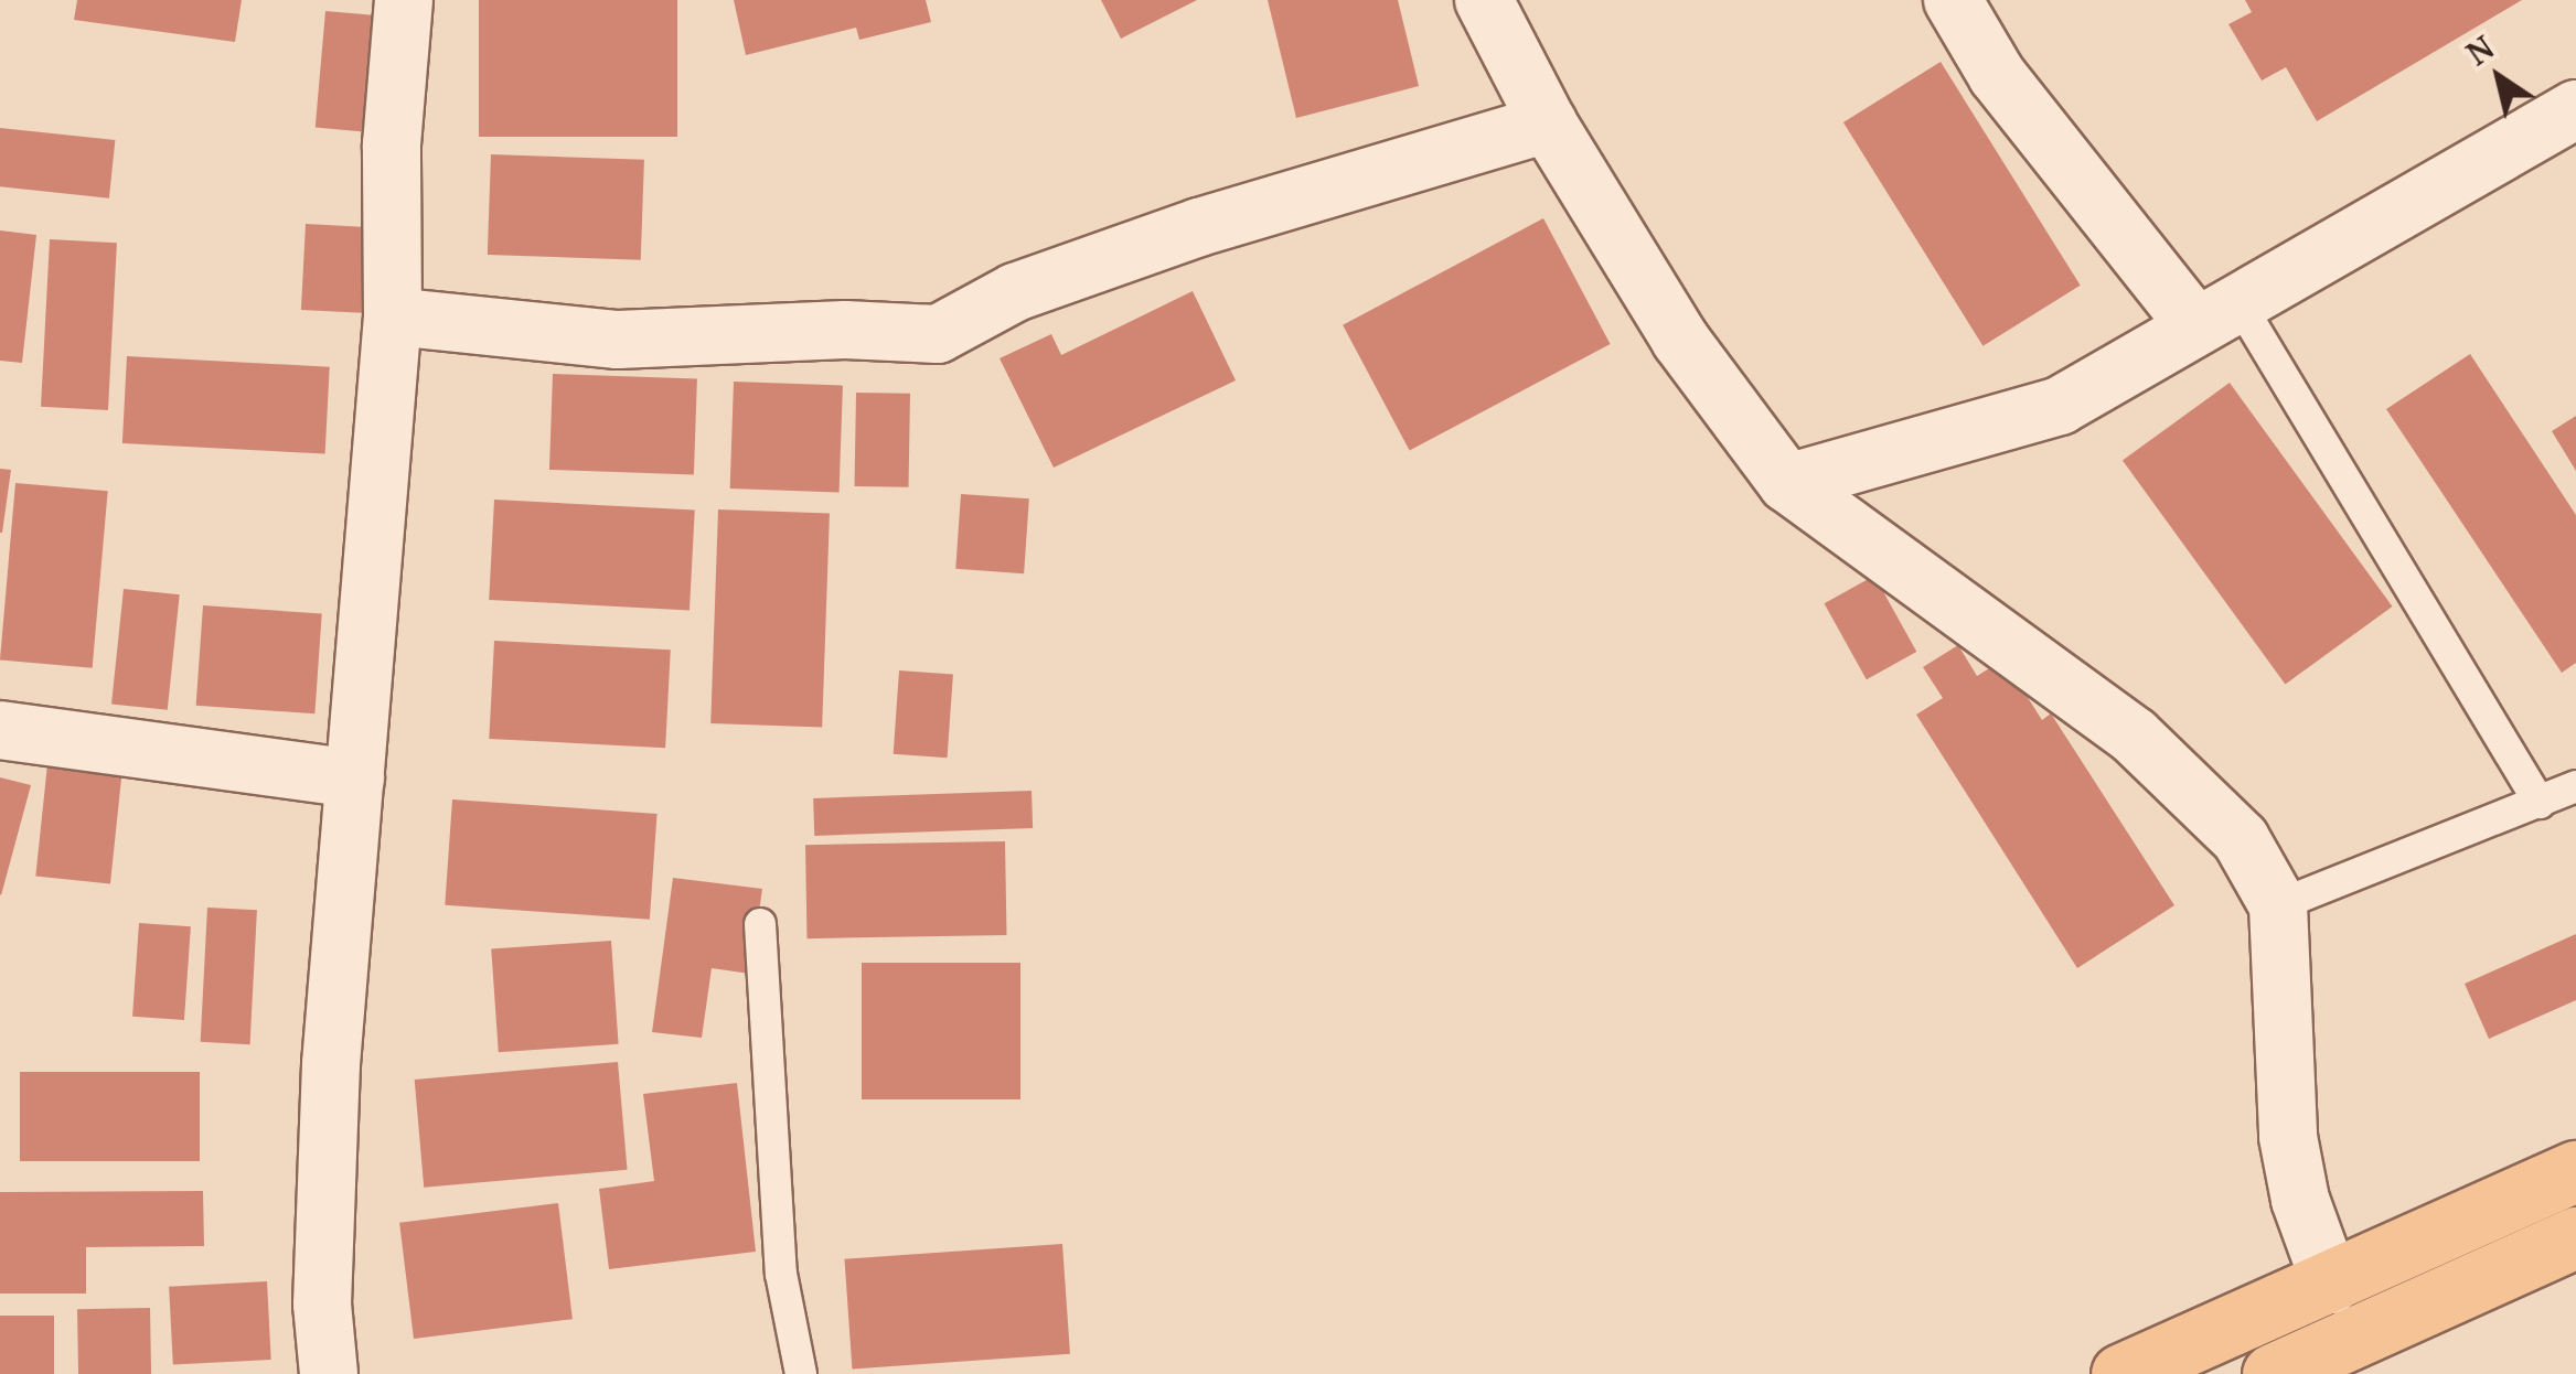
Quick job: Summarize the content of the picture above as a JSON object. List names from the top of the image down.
{
  "north": "top left"
}
